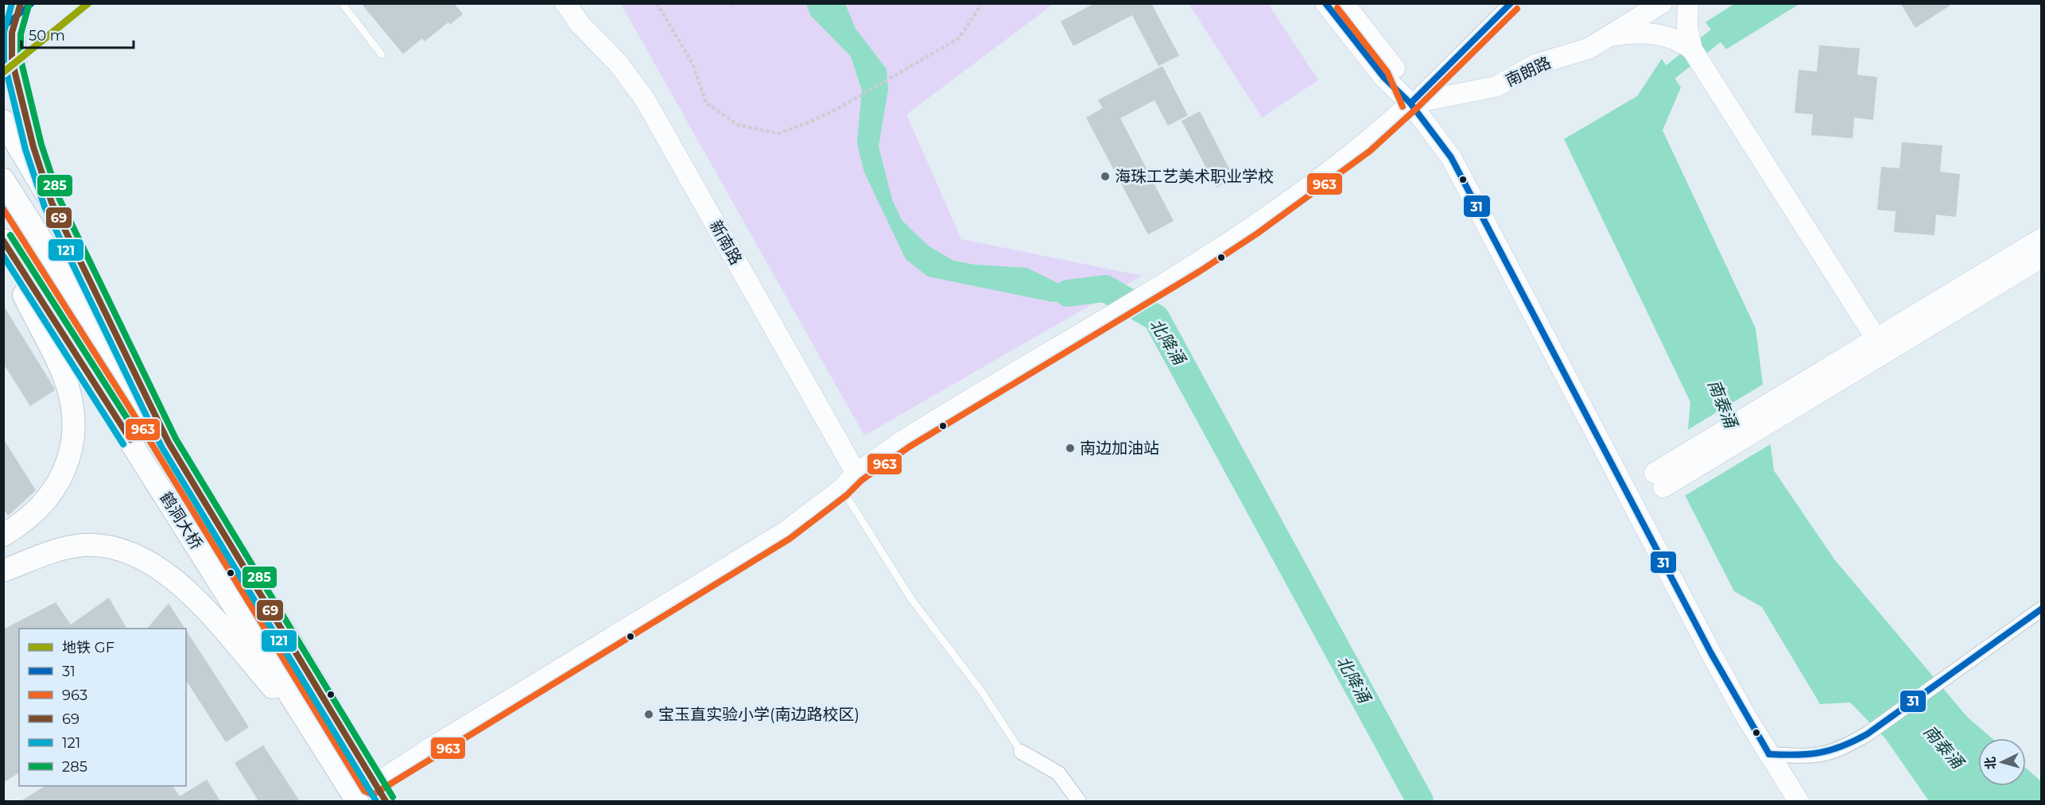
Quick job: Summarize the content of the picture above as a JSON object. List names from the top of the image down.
{
  "streets": {
    "main road": ["鹤洞大桥"],
    "street": ["南朗路", "新南路"]
  },
  "water": ["北降涌", "南泰涌"],
  "places": ["海珠工艺美术职业学校", "南边加油站", "宝玉直实验小学(南边路校区)"],
  "lines": [
    "metro line GF",
    "transit line 31",
    "transit line 69",
    "transit line 121",
    "transit line 285",
    "transit line 963"
  ],
  "legend": [
    "地铁 GF",
    "31",
    "963",
    "69",
    "121",
    "285"
  ],
  "scale_bar": "50 m",
  "north": "left"
}
